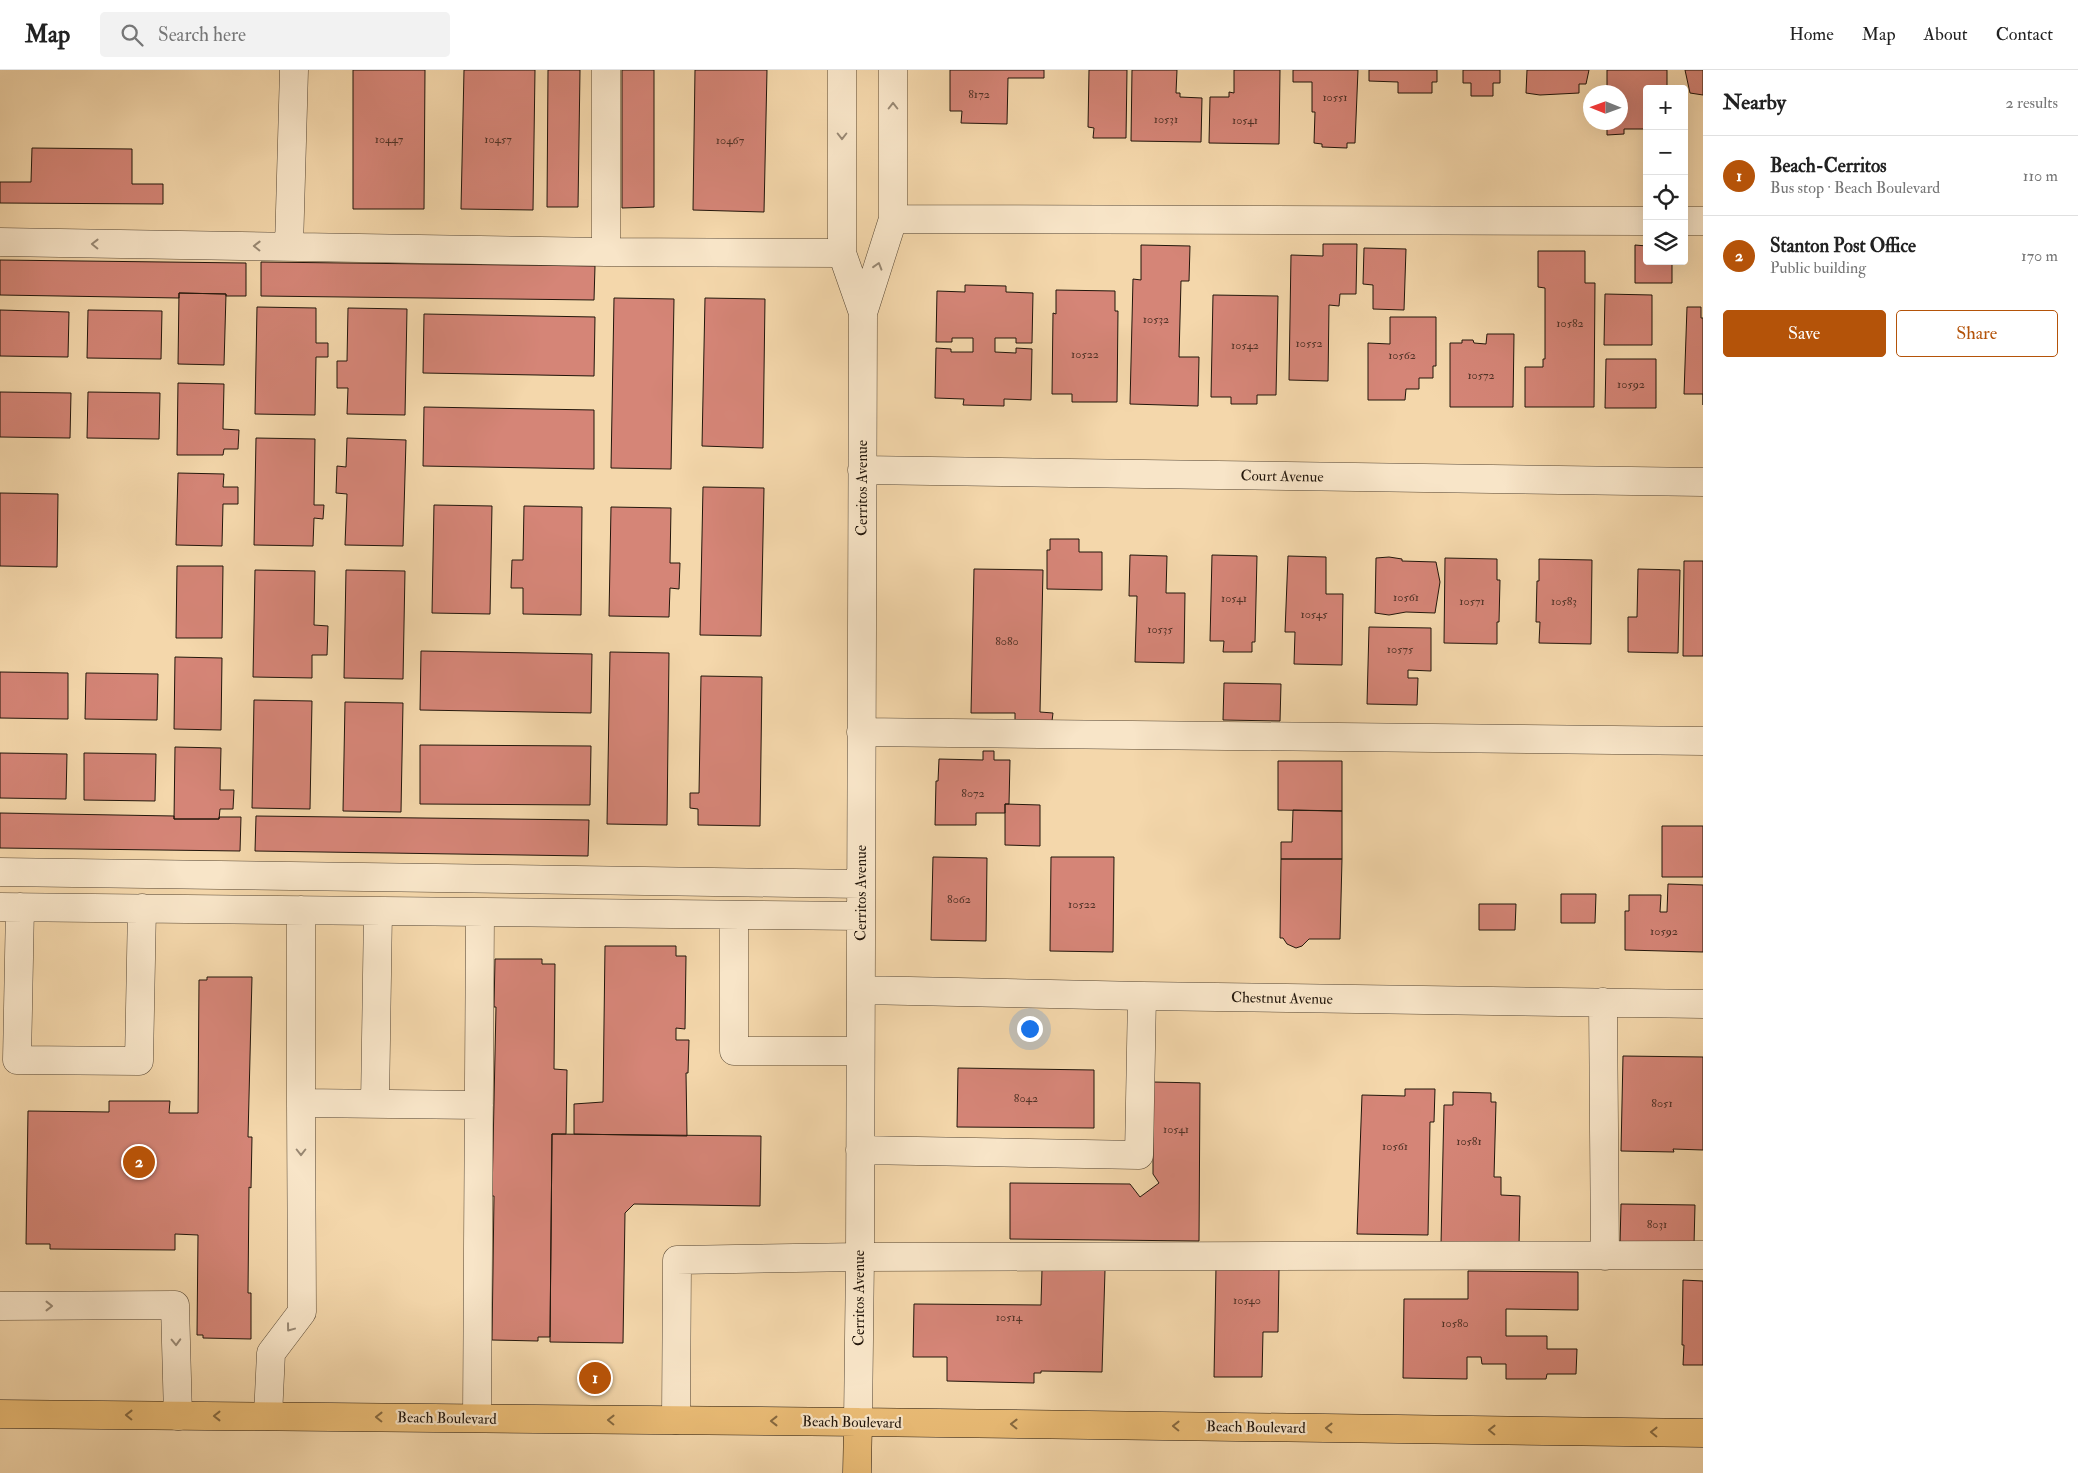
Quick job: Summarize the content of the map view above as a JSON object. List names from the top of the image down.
{
  "streets": {
    "main road": ["Cerritos Avenue", "Beach Boulevard"],
    "street": ["Court Avenue", "Chestnut Avenue"]
  },
  "crossings": [
    ["Court Avenue", "Cerritos Avenue"],
    ["Cerritos Avenue", "Chestnut Avenue"],
    ["Cerritos Avenue", "Beach Boulevard"]
  ],
  "one_way": ["Beach Boulevard"],
  "house_numbers": [
    "8172",
    "10551",
    "10531",
    "10541",
    "10447",
    "10457",
    "10467",
    "10532",
    "10582",
    "10552",
    "10542",
    "10522",
    "10562",
    "10572",
    "10592",
    "10561",
    "10541",
    "10571",
    "10583",
    "10545",
    "10535",
    "8080",
    "10575",
    "8072",
    "8062",
    "10522",
    "10592",
    "8042",
    "8051",
    "10541",
    "10581",
    "10561",
    "8031",
    "10540",
    "10514",
    "10580"
  ],
  "north": "left",
  "page": {
    "header": "Map",
    "search": "Search here",
    "nav": [
      "Home",
      "Map",
      "About",
      "Contact"
    ],
    "heading": ["Nearby", "2 results"],
    "map_buttons": ["+", "−"],
    "list": [
      {
        "mark": "1",
        "name": "Beach-Cerritos",
        "note": "Bus stop · Beach Boulevard",
        "value": "110 m"
      },
      {
        "mark": "2",
        "name": "Stanton Post Office",
        "note": "Public building",
        "value": "170 m"
      }
    ],
    "buttons": ["Save", "Share"],
    "pins": ["2", "1"]
  }
}
